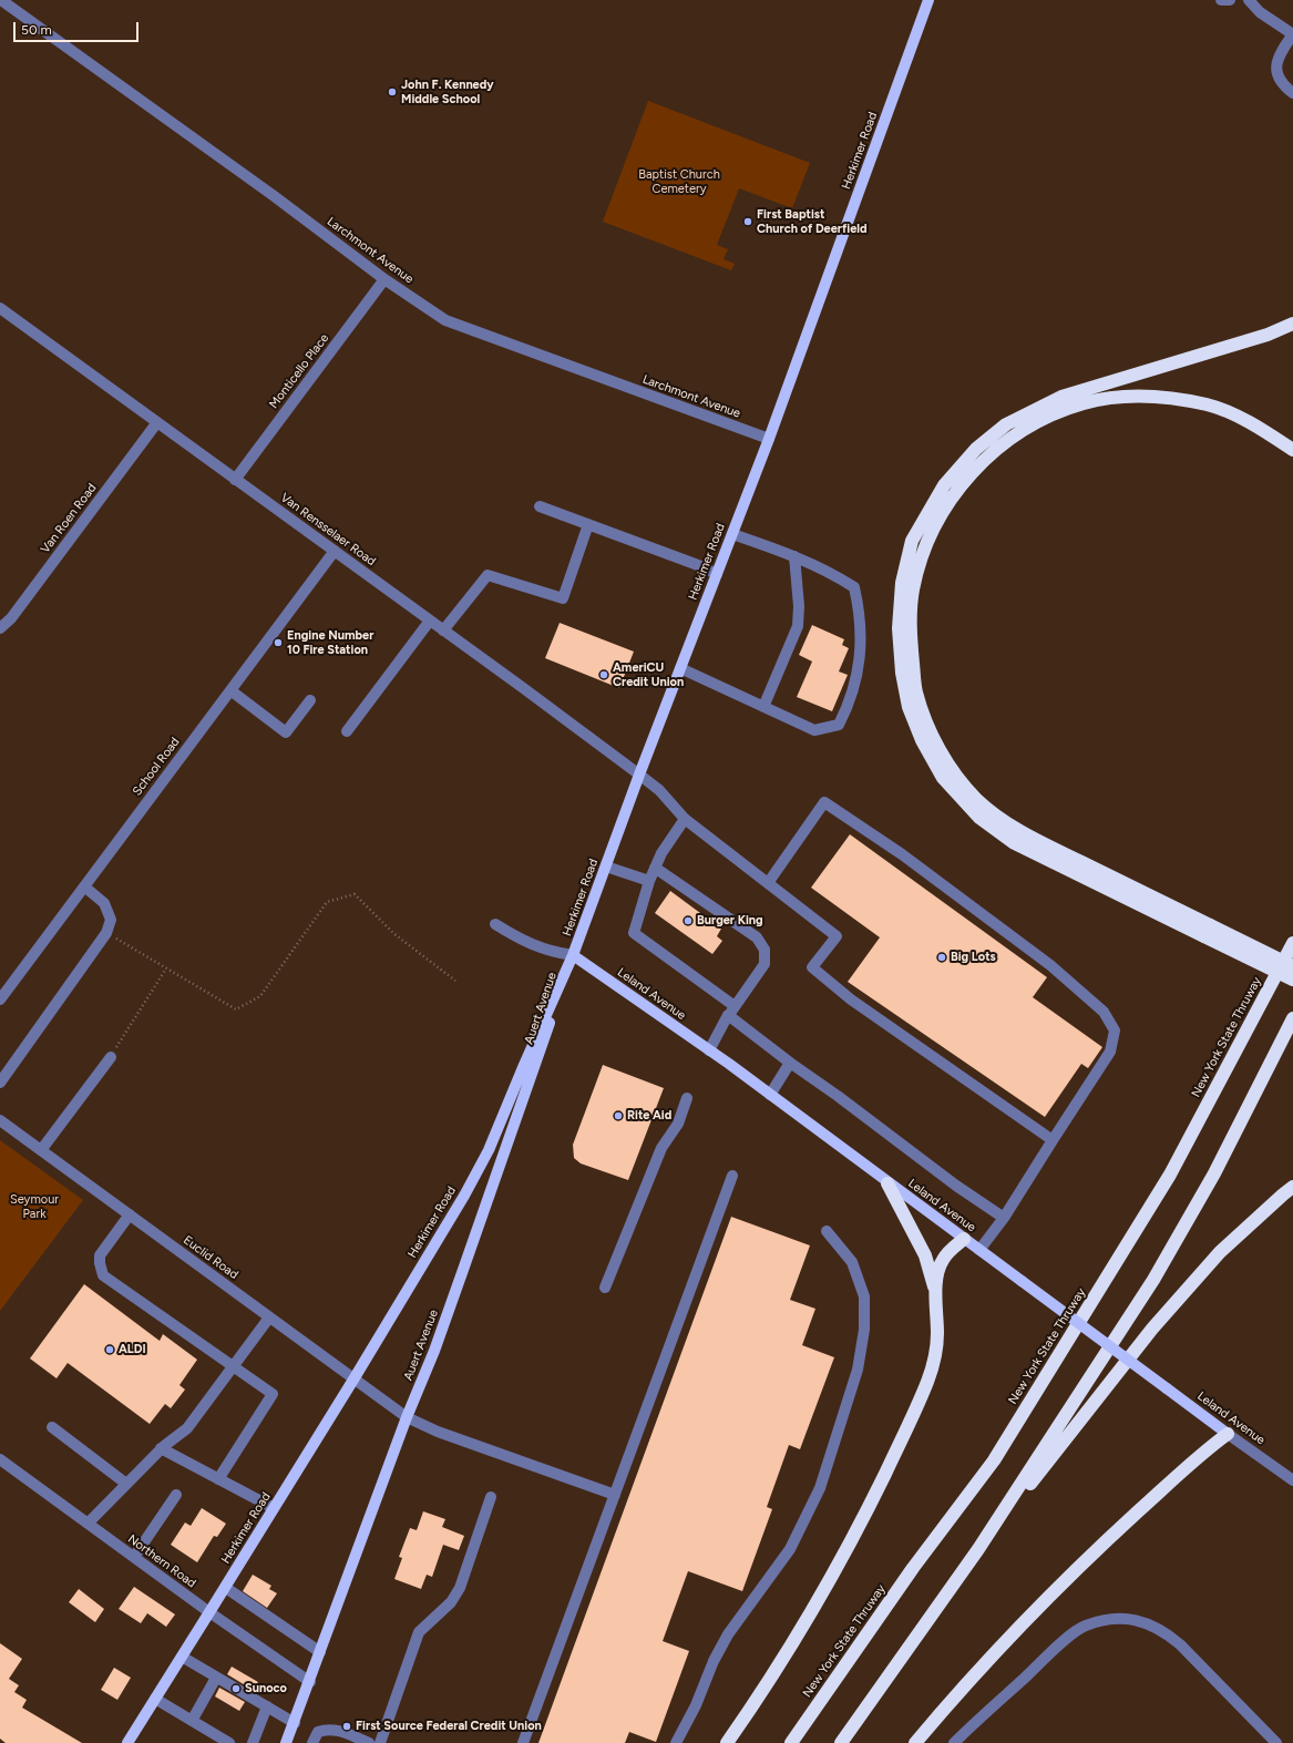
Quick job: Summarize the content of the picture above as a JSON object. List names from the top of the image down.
{
  "streets": {
    "highway": ["New York State Thruway"],
    "main road": ["Herkimer Road", "Leland Avenue", "Auert Avenue"],
    "street": [
      "Larchmont Avenue",
      "Monticello Place",
      "Van Roen Road",
      "Van Rensselaer Road",
      "School Road",
      "Euclid Road",
      "Northern Road"
    ]
  },
  "crossings": [
    ["Herkimer Road", "Larchmont Avenue"],
    ["Herkimer Road", "Van Rensselaer Road"],
    ["Herkimer Road", "Leland Avenue"],
    ["Herkimer Road", "Auert Avenue"],
    ["Herkimer Road", "Euclid Road"],
    ["Herkimer Road", "Northern Road"],
    ["Larchmont Avenue", "Monticello Place"],
    ["Monticello Place", "Van Rensselaer Road"],
    ["Van Roen Road", "Van Rensselaer Road"],
    ["Van Rensselaer Road", "School Road"],
    ["Leland Avenue", "Auert Avenue"],
    ["Auert Avenue", "Euclid Road"],
    ["Auert Avenue", "Northern Road"]
  ],
  "parks": ["Baptist Church Cemetery", "Seymour Park"],
  "places": [
    "John F. Kennedy Middle School",
    "First Baptist Church of Deerfield",
    "Engine Number 10 Fire Station",
    "AmeriCU Credit Union",
    "Burger King",
    "Big Lots",
    "Rite Aid",
    "ALDI",
    "Sunoco",
    "First Source Federal Credit Union"
  ],
  "scale_bar": "50 m"
}
